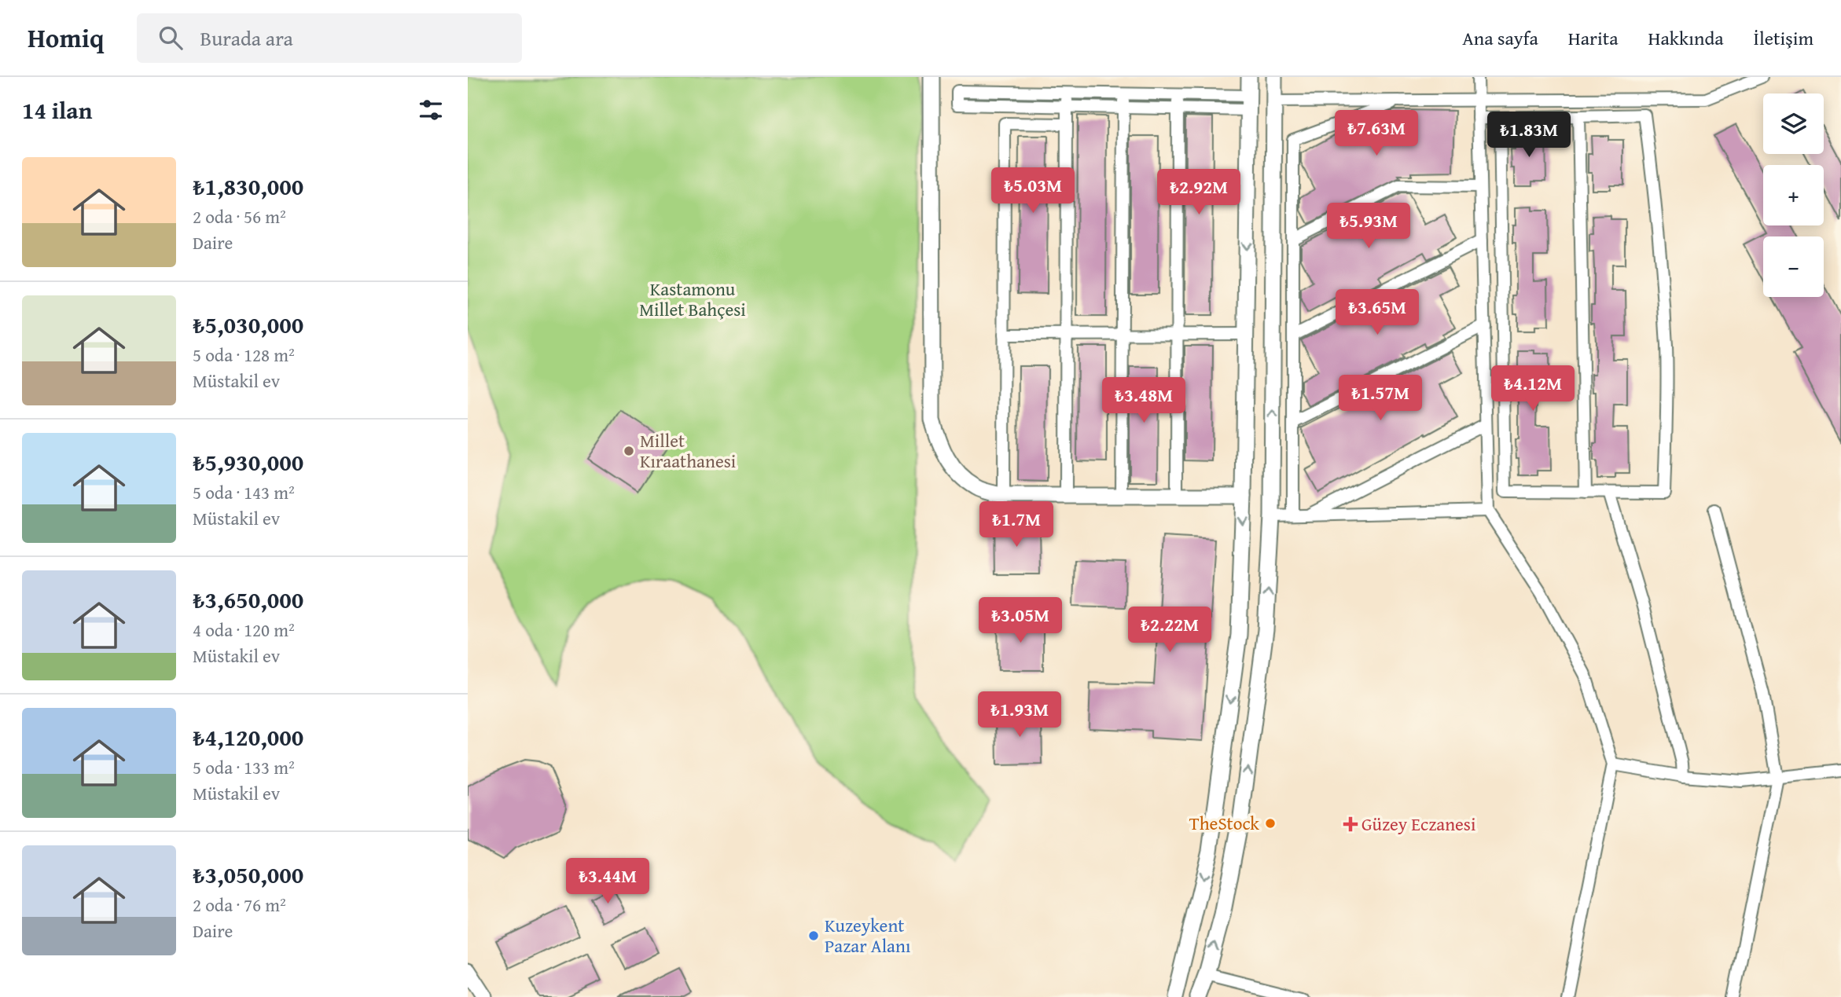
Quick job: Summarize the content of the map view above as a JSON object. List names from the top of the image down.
{
  "parks": ["Kastamonu Millet Bahçesi"],
  "places": {
    "other": ["Millet Kıraathanesi", "TheStock", "Kuzeykent Pazar Alanı"],
    "health": ["Güzey Eczanesi"]
  },
  "page": {
    "header": "Homiq",
    "search": "Burada ara",
    "nav": [
      "Ana sayfa",
      "Harita",
      "Hakkında",
      "İletişim"
    ],
    "heading": "14 ilan",
    "map_buttons": ["+", "−"],
    "price": [
      "₺7.63M",
      "₺1.83M",
      "₺5.03M",
      "₺2.92M",
      "₺5.93M",
      "₺3.65M",
      "₺4.12M",
      "₺1.57M",
      "₺3.48M",
      "₺1.7M",
      "₺3.05M",
      "₺2.22M",
      "₺1.93M",
      "₺3.44M"
    ],
    "list": [
      {
        "name": "₺1,830,000",
        "note": "2 oda · 56 m² · Daire"
      },
      {
        "name": "₺5,030,000",
        "note": "5 oda · 128 m² · Müstakil ev"
      },
      {
        "name": "₺5,930,000",
        "note": "5 oda · 143 m² · Müstakil ev"
      },
      {
        "name": "₺3,650,000",
        "note": "4 oda · 120 m² · Müstakil ev"
      },
      {
        "name": "₺4,120,000",
        "note": "5 oda · 133 m² · Müstakil ev"
      },
      {
        "name": "₺3,050,000",
        "note": "2 oda · 76 m² · Daire"
      }
    ]
  }
}
